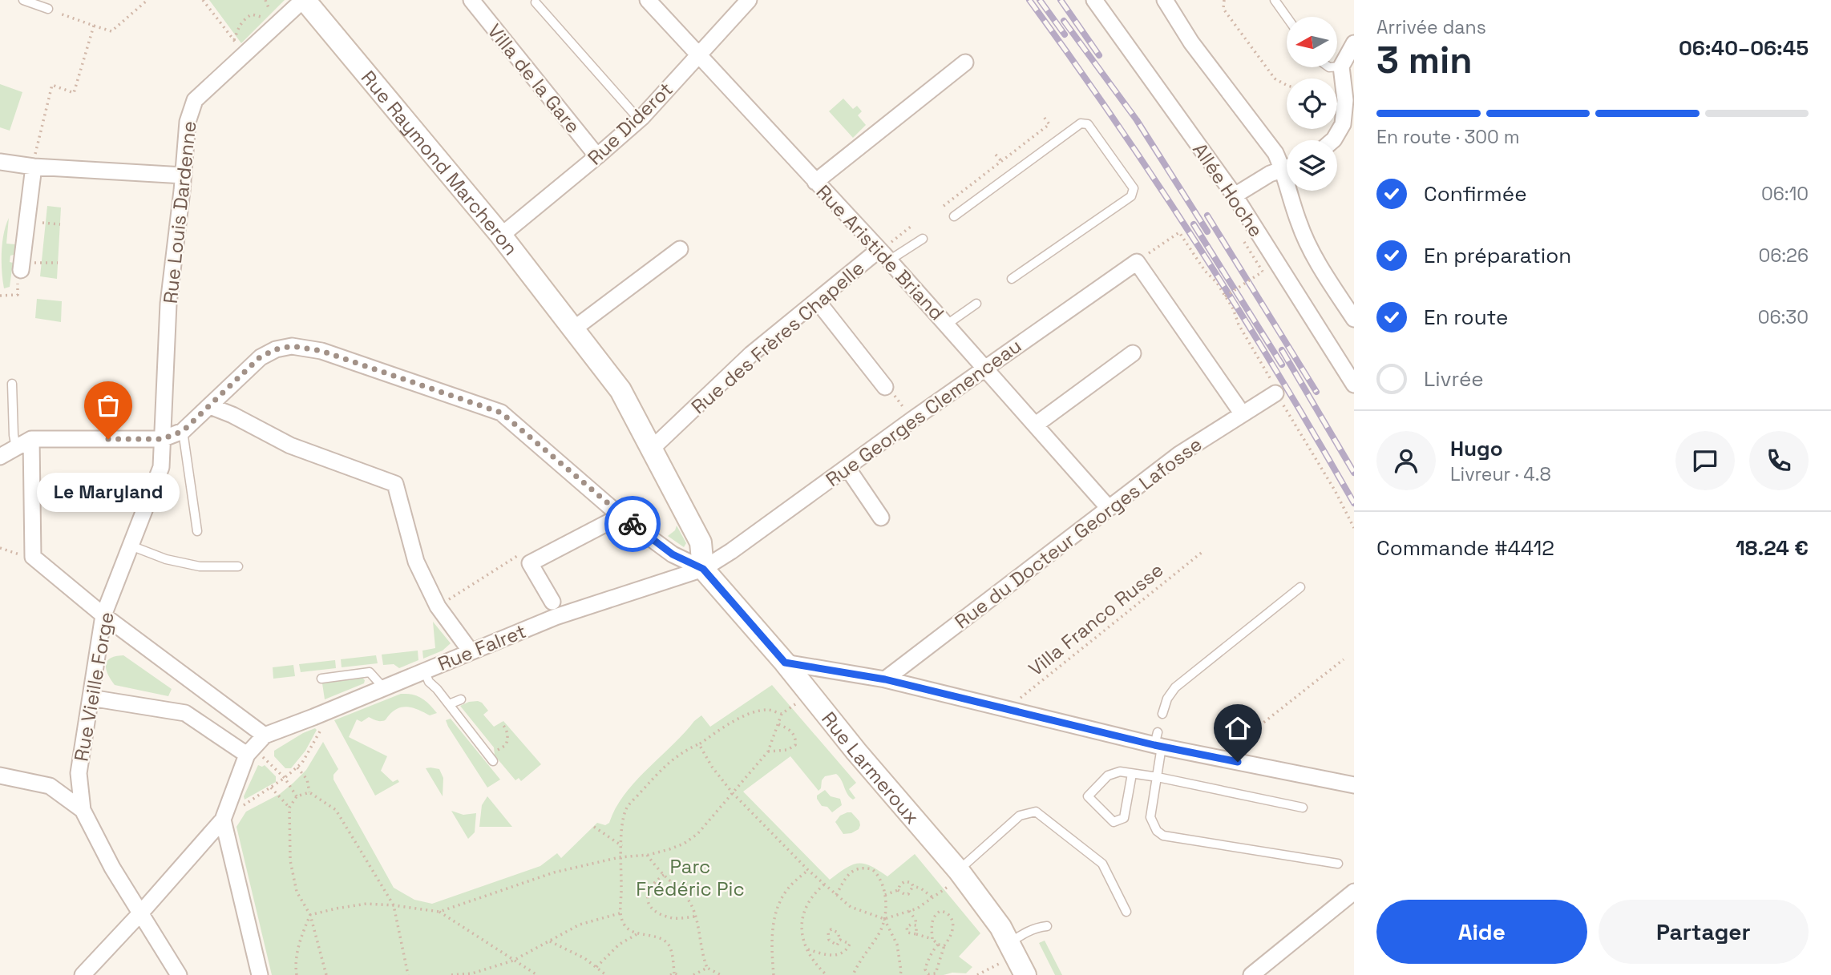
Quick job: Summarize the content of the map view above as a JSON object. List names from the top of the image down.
{
  "streets": {
    "main road": ["Rue Raymond Marcheron", "Rue Larmeroux"],
    "street": [
      "Villa de la Gare",
      "Rue Diderot",
      "Allée Hoche",
      "Rue Louis Dardenne",
      "Rue Aristide Briand",
      "Rue des Frères Chapelle",
      "Rue Georges Clemenceau",
      "Rue du Docteur Georges Lafosse",
      "Rue Falret",
      "Rue Vieille Forge"
    ],
    "path": ["Villa Franco Russe"]
  },
  "crossings": [
    ["Villa de la Gare", "Rue Diderot"],
    ["Rue Diderot", "Rue Raymond Marcheron"],
    ["Rue Diderot", "Rue Aristide Briand"],
    ["Rue Raymond Marcheron", "Rue Louis Dardenne"],
    ["Rue Raymond Marcheron", "Rue des Frères Chapelle"],
    ["Rue Raymond Marcheron", "Rue Georges Clemenceau"],
    ["Rue Raymond Marcheron", "Rue Falret"],
    ["Rue Raymond Marcheron", "Rue Larmeroux"],
    ["Rue Louis Dardenne", "Rue Vieille Forge"],
    ["Rue Aristide Briand", "Rue des Frères Chapelle"],
    ["Rue Aristide Briand", "Rue Georges Clemenceau"],
    ["Rue Aristide Briand", "Rue du Docteur Georges Lafosse"],
    ["Rue Georges Clemenceau", "Rue Falret"],
    ["Rue Georges Clemenceau", "Rue Larmeroux"],
    ["Rue Falret", "Rue Larmeroux"]
  ],
  "parks": ["Parc Frédéric Pic"],
  "places": ["Le Maryland"],
  "north": "left",
  "page": {
    "heading": ["3 min", "Arrivée dans", "06:40–06:45"],
    "panel": [
      "Hugo",
      "Livreur · 4.8",
      "Commande #4412",
      "18.24 €"
    ],
    "bar": "En route · 300 m",
    "list": [
      ["Confirmée", "06:10"],
      ["En préparation", "06:26"],
      ["En route", "06:30"],
      "Livrée"
    ],
    "bubble": "Le Maryland",
    "buttons": ["Aide", "Partager"]
  }
}
